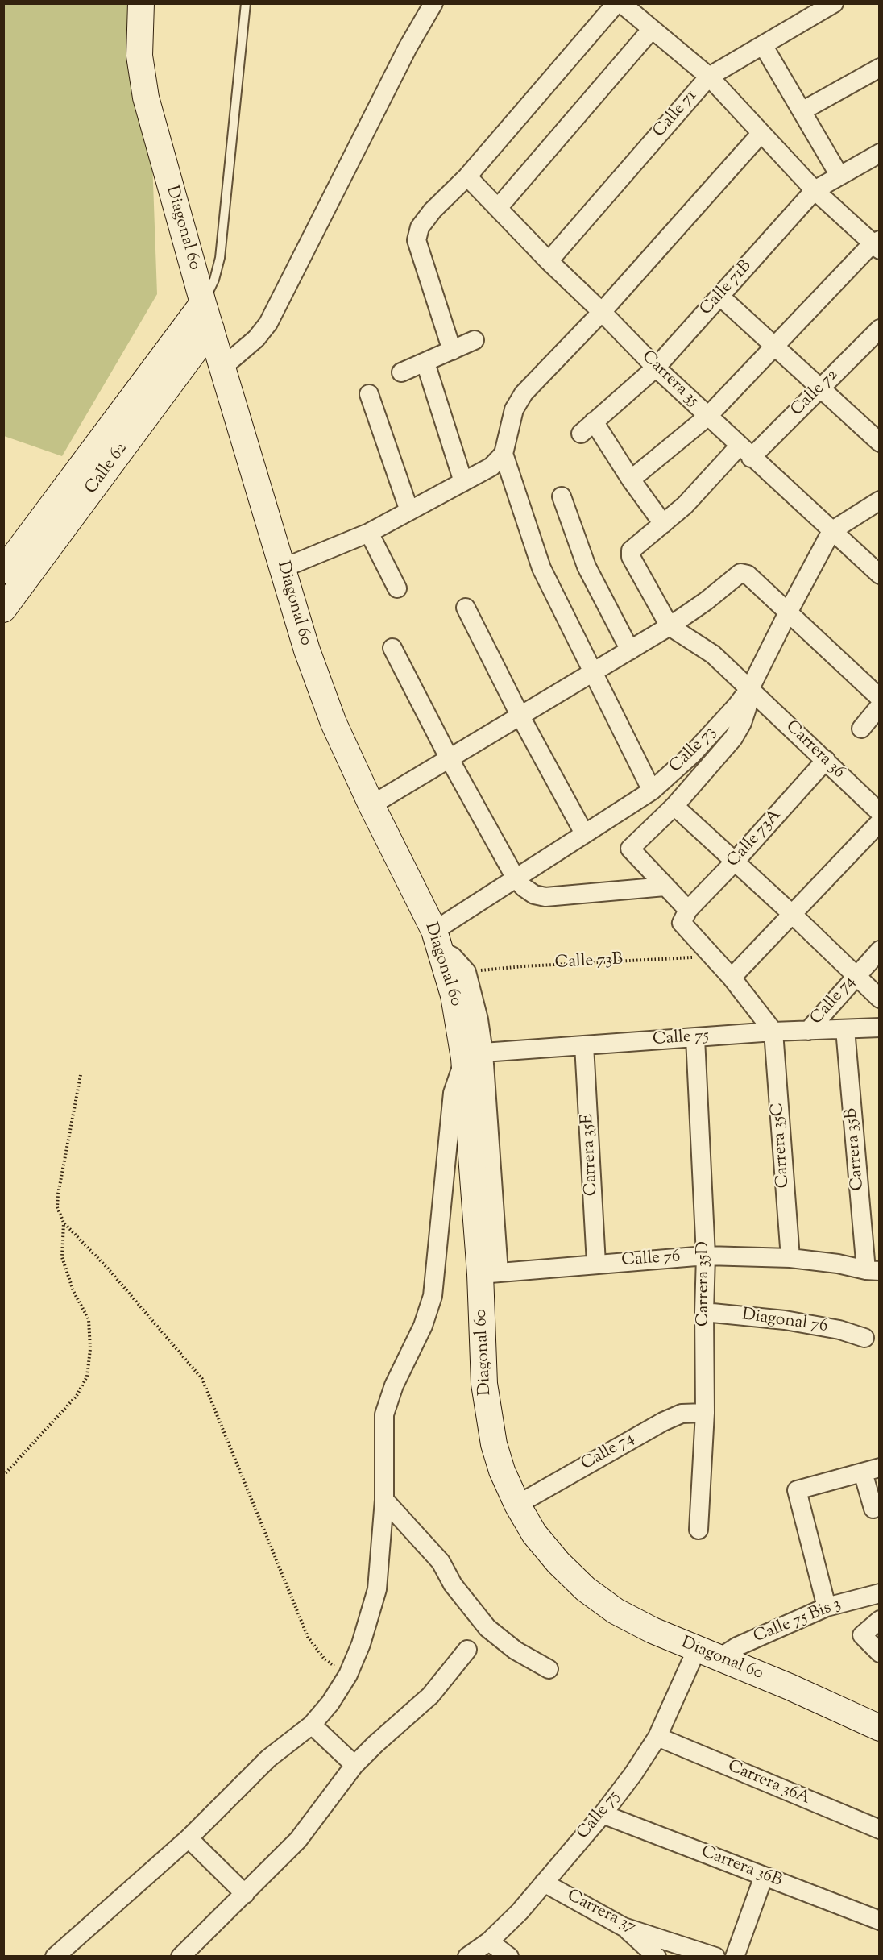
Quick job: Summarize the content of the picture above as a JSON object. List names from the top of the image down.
{
  "streets": {
    "main road": ["Diagonal 60", "Calle 62"],
    "street": [
      "Calle 71",
      "Calle 71B",
      "Carrera 35",
      "Calle 72",
      "Calle 73",
      "Carrera 36",
      "Calle 73A",
      "Calle 74",
      "Calle 75",
      "Carrera 35C",
      "Carrera 35B",
      "Carrera 35E",
      "Calle 76",
      "Carrera 35D",
      "Diagonal 76",
      "Calle 75 Bis 3",
      "Carrera 36A",
      "Carrera 36B",
      "Carrera 37"
    ],
    "path": ["Calle 73B"]
  },
  "crossings": [
    ["Calle 71", "Carrera 35"],
    ["Diagonal 60", "Calle 62"],
    ["Diagonal 60", "Calle 73"],
    ["Diagonal 60", "Calle 74"],
    ["Diagonal 60", "Calle 75"],
    ["Diagonal 60", "Calle 76"],
    ["Diagonal 60", "Calle 75 Bis 3"],
    ["Calle 71B", "Carrera 35"],
    ["Carrera 35", "Calle 72"],
    ["Carrera 35", "Calle 73"],
    ["Calle 72", "Carrera 36"],
    ["Calle 73", "Carrera 36"],
    ["Carrera 36", "Calle 73A"],
    ["Calle 74", "Calle 75"],
    ["Calle 74", "Carrera 35D"],
    ["Calle 75", "Carrera 35C"],
    ["Calle 75", "Carrera 35B"],
    ["Calle 75", "Carrera 35E"],
    ["Calle 75", "Carrera 35D"],
    ["Calle 75", "Calle 75 Bis 3"],
    ["Calle 75", "Carrera 36A"],
    ["Calle 75", "Carrera 36B"],
    ["Calle 75", "Carrera 37"],
    ["Carrera 35C", "Calle 76"],
    ["Carrera 35B", "Calle 76"],
    ["Carrera 35E", "Calle 76"],
    ["Calle 76", "Carrera 35D"],
    ["Carrera 35D", "Diagonal 76"]
  ]
}
